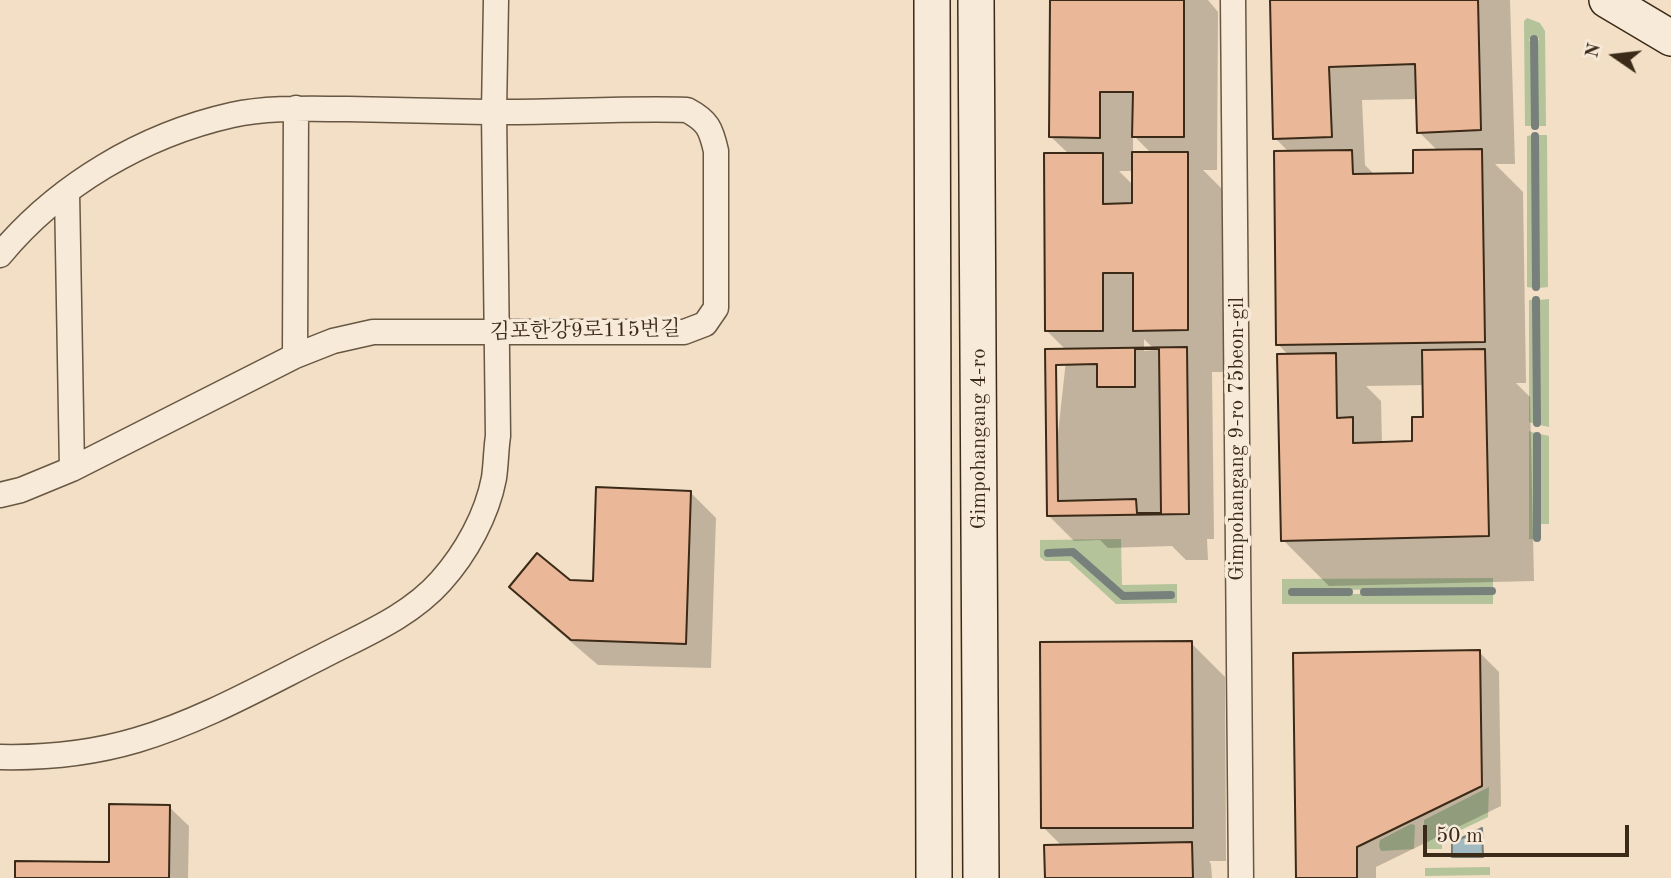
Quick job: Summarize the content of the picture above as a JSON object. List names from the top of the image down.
{
  "streets": {
    "street": ["김포한강9로115번길", "Gimpohangang 4-ro", "Gimpohangang 9-ro 75beon-gil"]
  },
  "scale_bar": "50 m",
  "north": "left"
}
